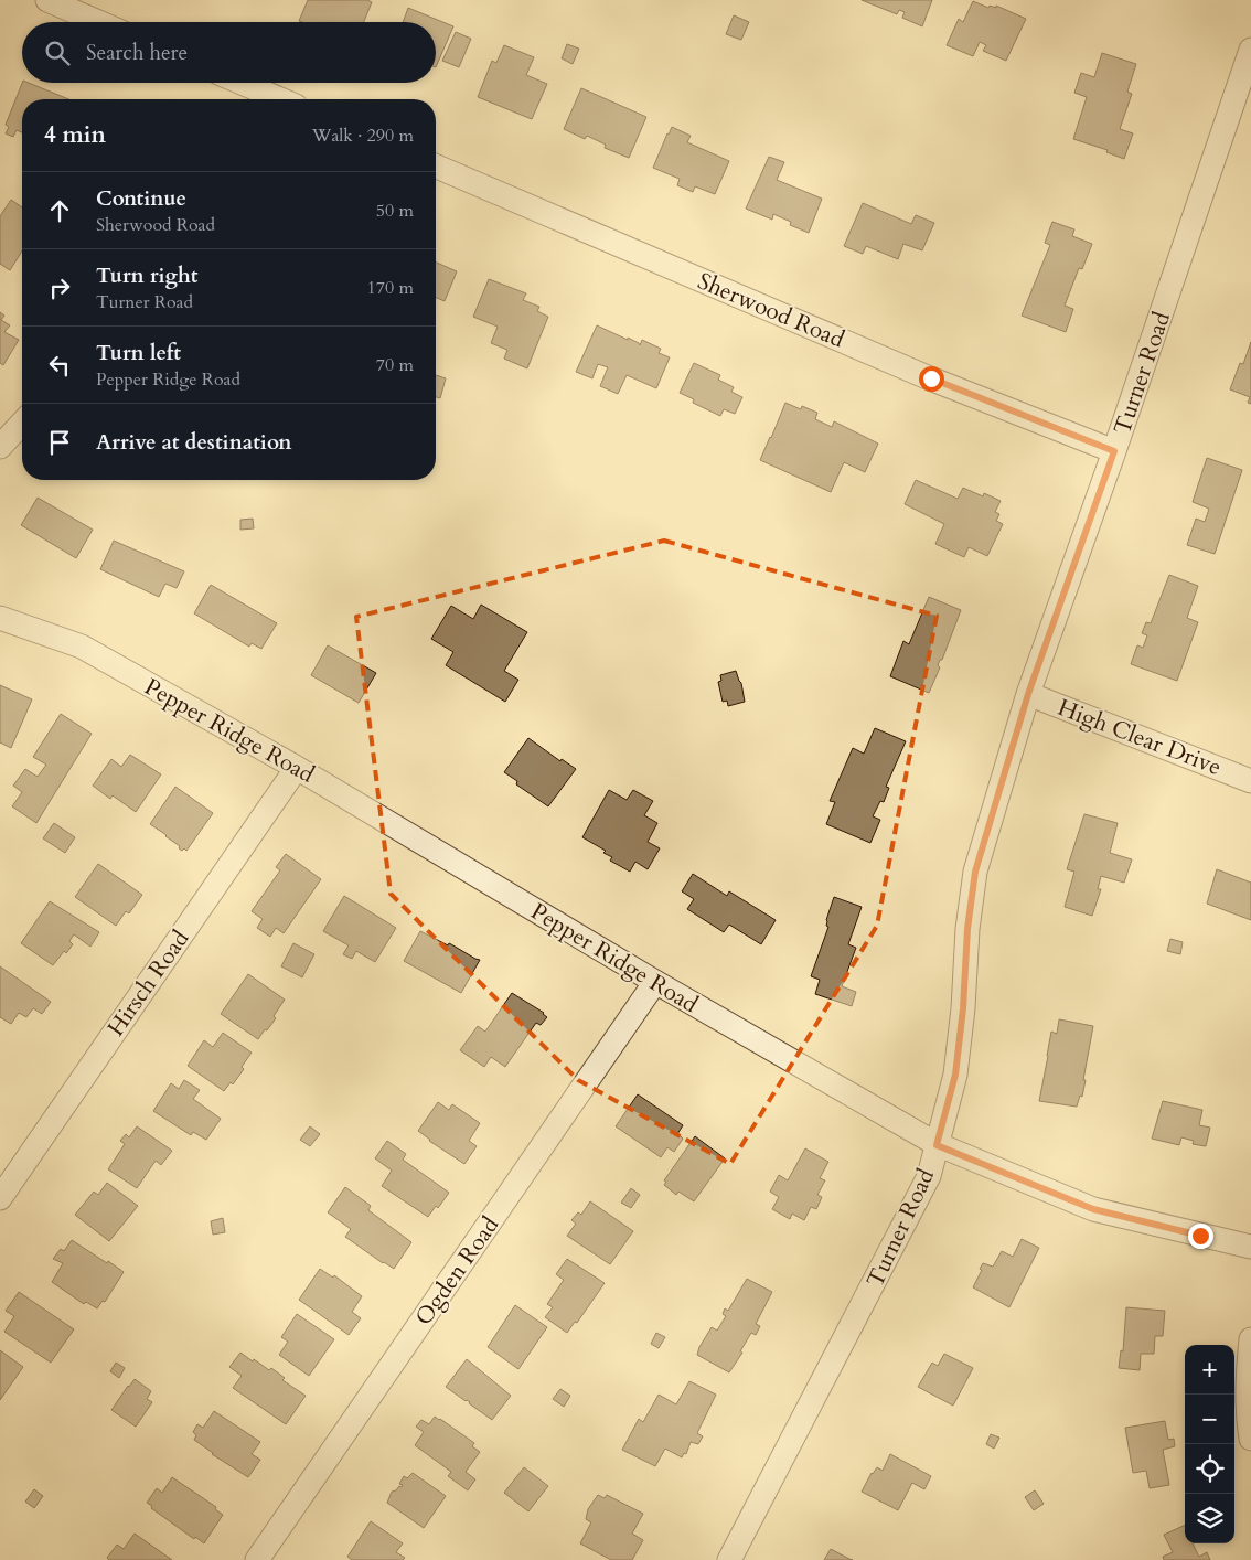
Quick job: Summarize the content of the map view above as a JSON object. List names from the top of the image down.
{
  "streets": {
    "street": [
      "Sherwood Road",
      "Turner Road",
      "Pepper Ridge Road",
      "High Clear Drive",
      "Hirsch Road",
      "Ogden Road"
    ]
  },
  "crossings": [
    ["Sherwood Road", "Turner Road"],
    ["Turner Road", "Pepper Ridge Road"],
    ["Turner Road", "High Clear Drive"],
    ["Pepper Ridge Road", "Hirsch Road"],
    ["Pepper Ridge Road", "Ogden Road"]
  ],
  "page": {
    "search": "Search here",
    "heading": ["4 min", "Walk · 290 m"],
    "list": [
      ["Continue", "Sherwood Road", "50 m"],
      ["Turn right", "Turner Road", "170 m"],
      ["Turn left", "Pepper Ridge Road", "70 m"],
      "Arrive at destination"
    ],
    "map_buttons": ["+", "−"]
  }
}
